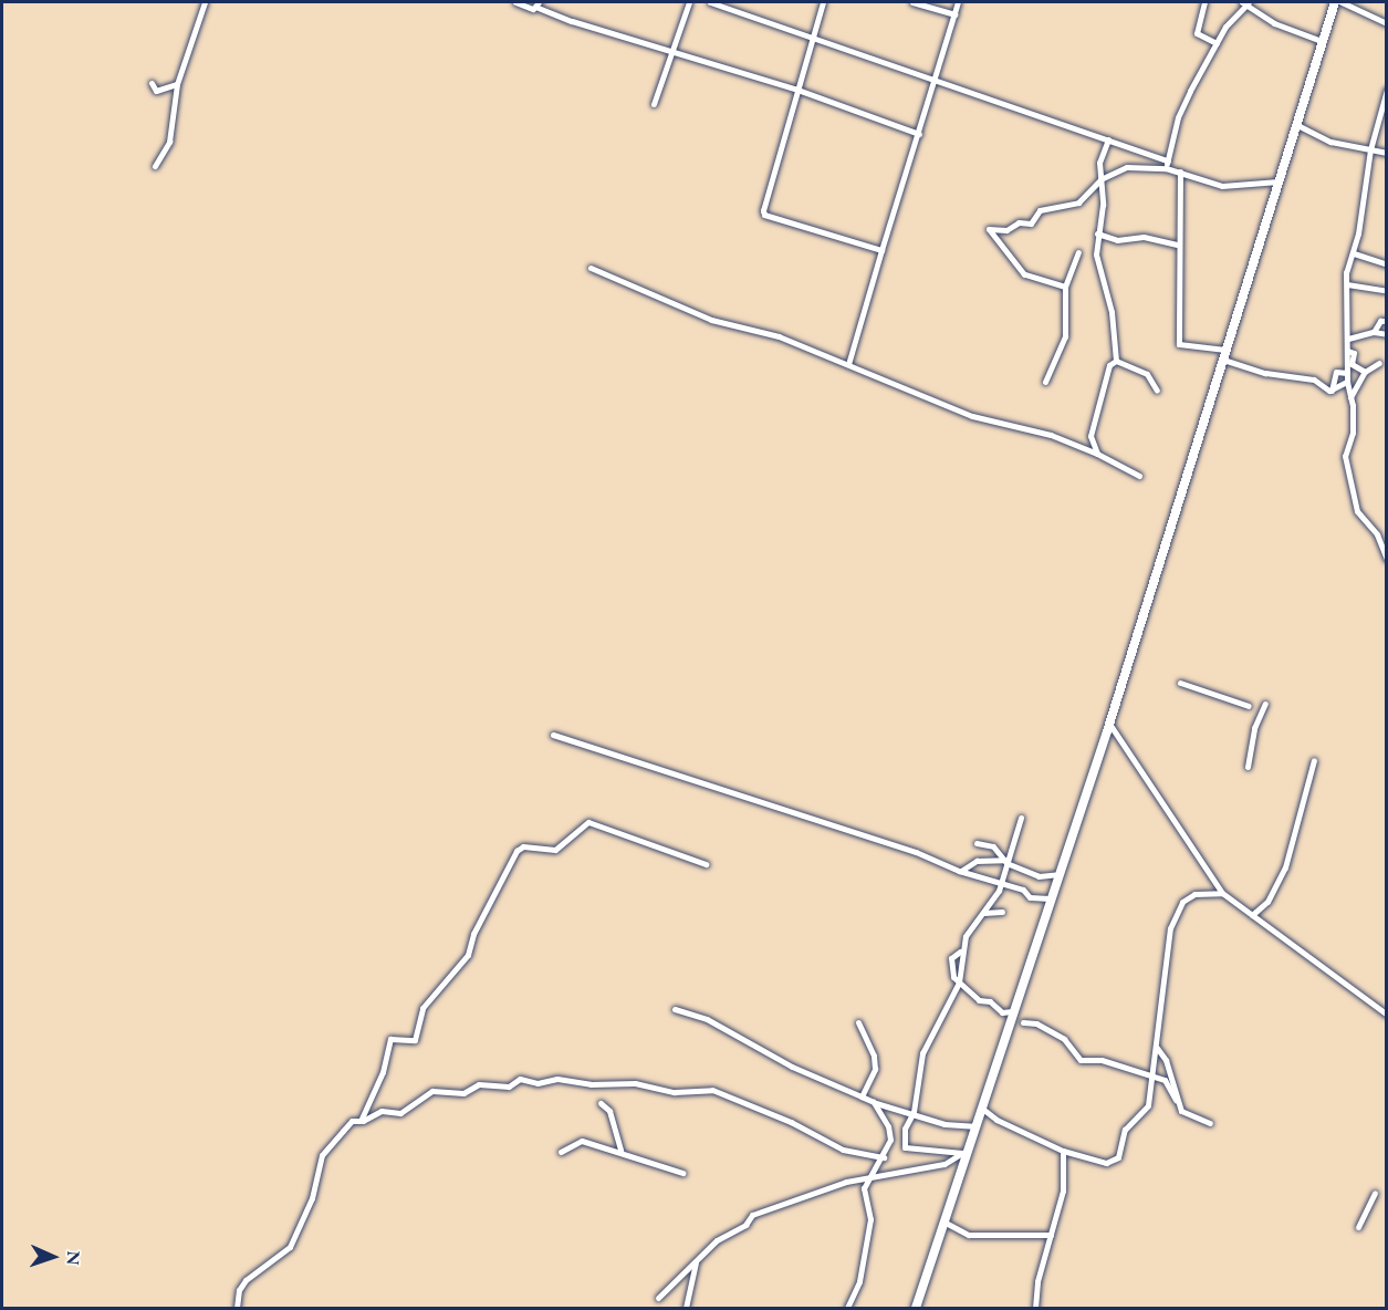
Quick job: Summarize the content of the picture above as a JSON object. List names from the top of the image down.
{
  "north": "right"
}
